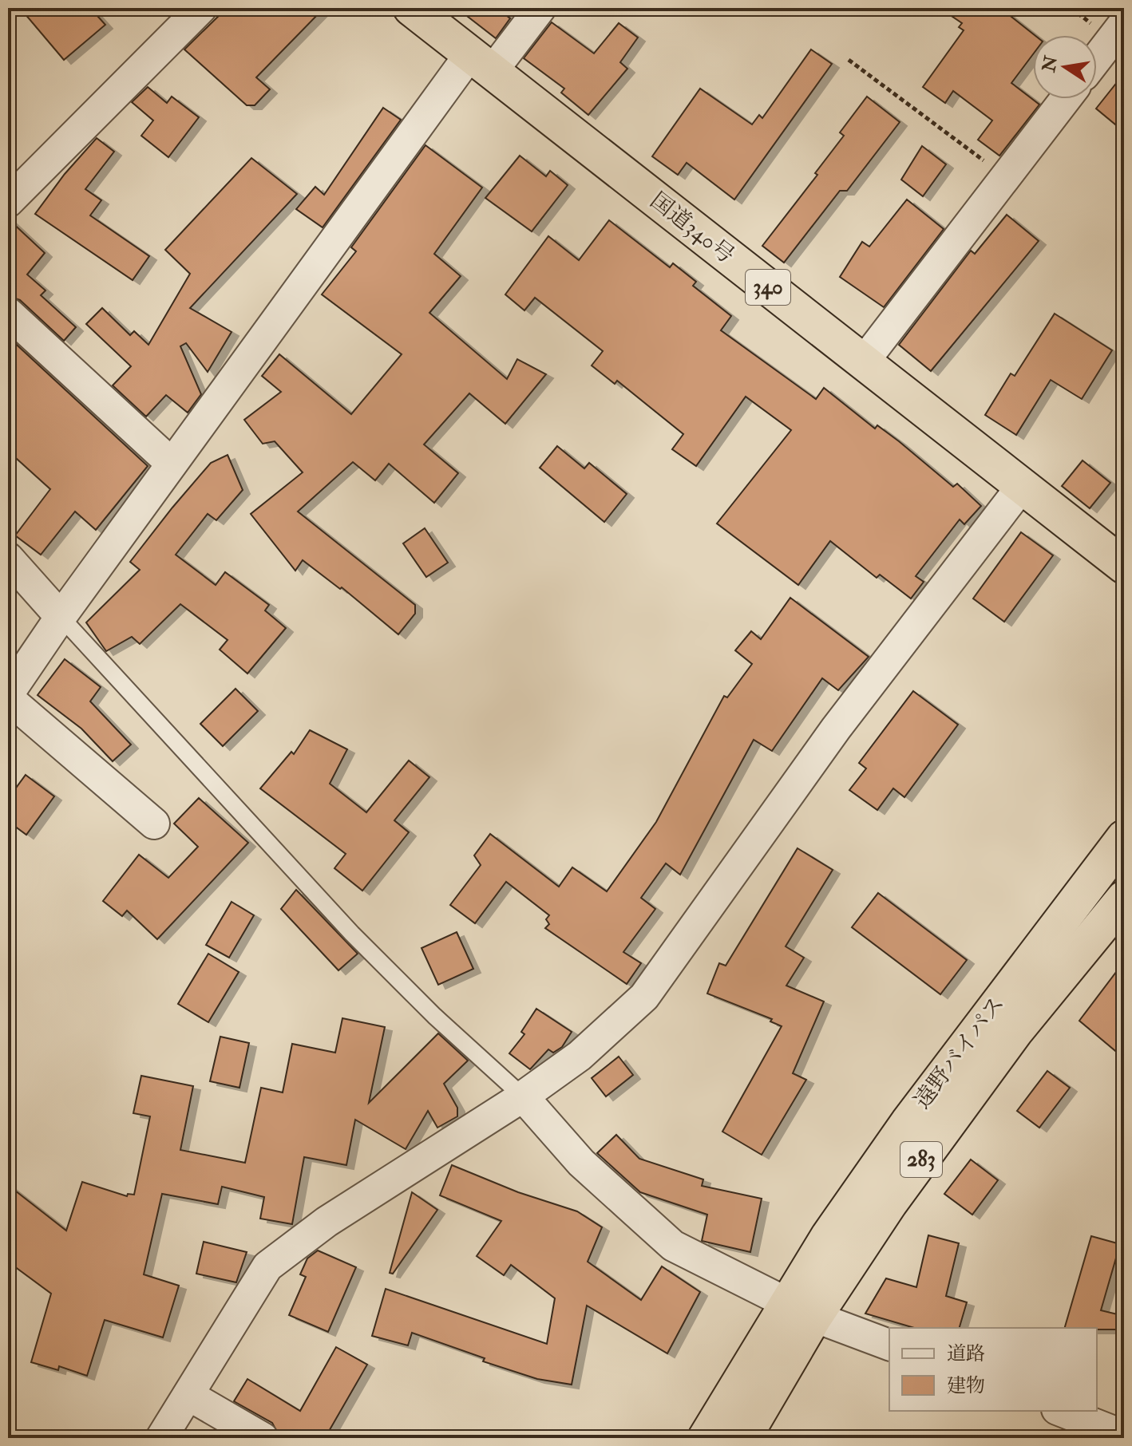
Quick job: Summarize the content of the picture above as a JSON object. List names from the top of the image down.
{
  "streets": {
    "highway": [
      "国道340号",
      "340",
      "遠野バイパス",
      "283"
    ]
  },
  "legend": ["道路", "建物"],
  "north": "left"
}
